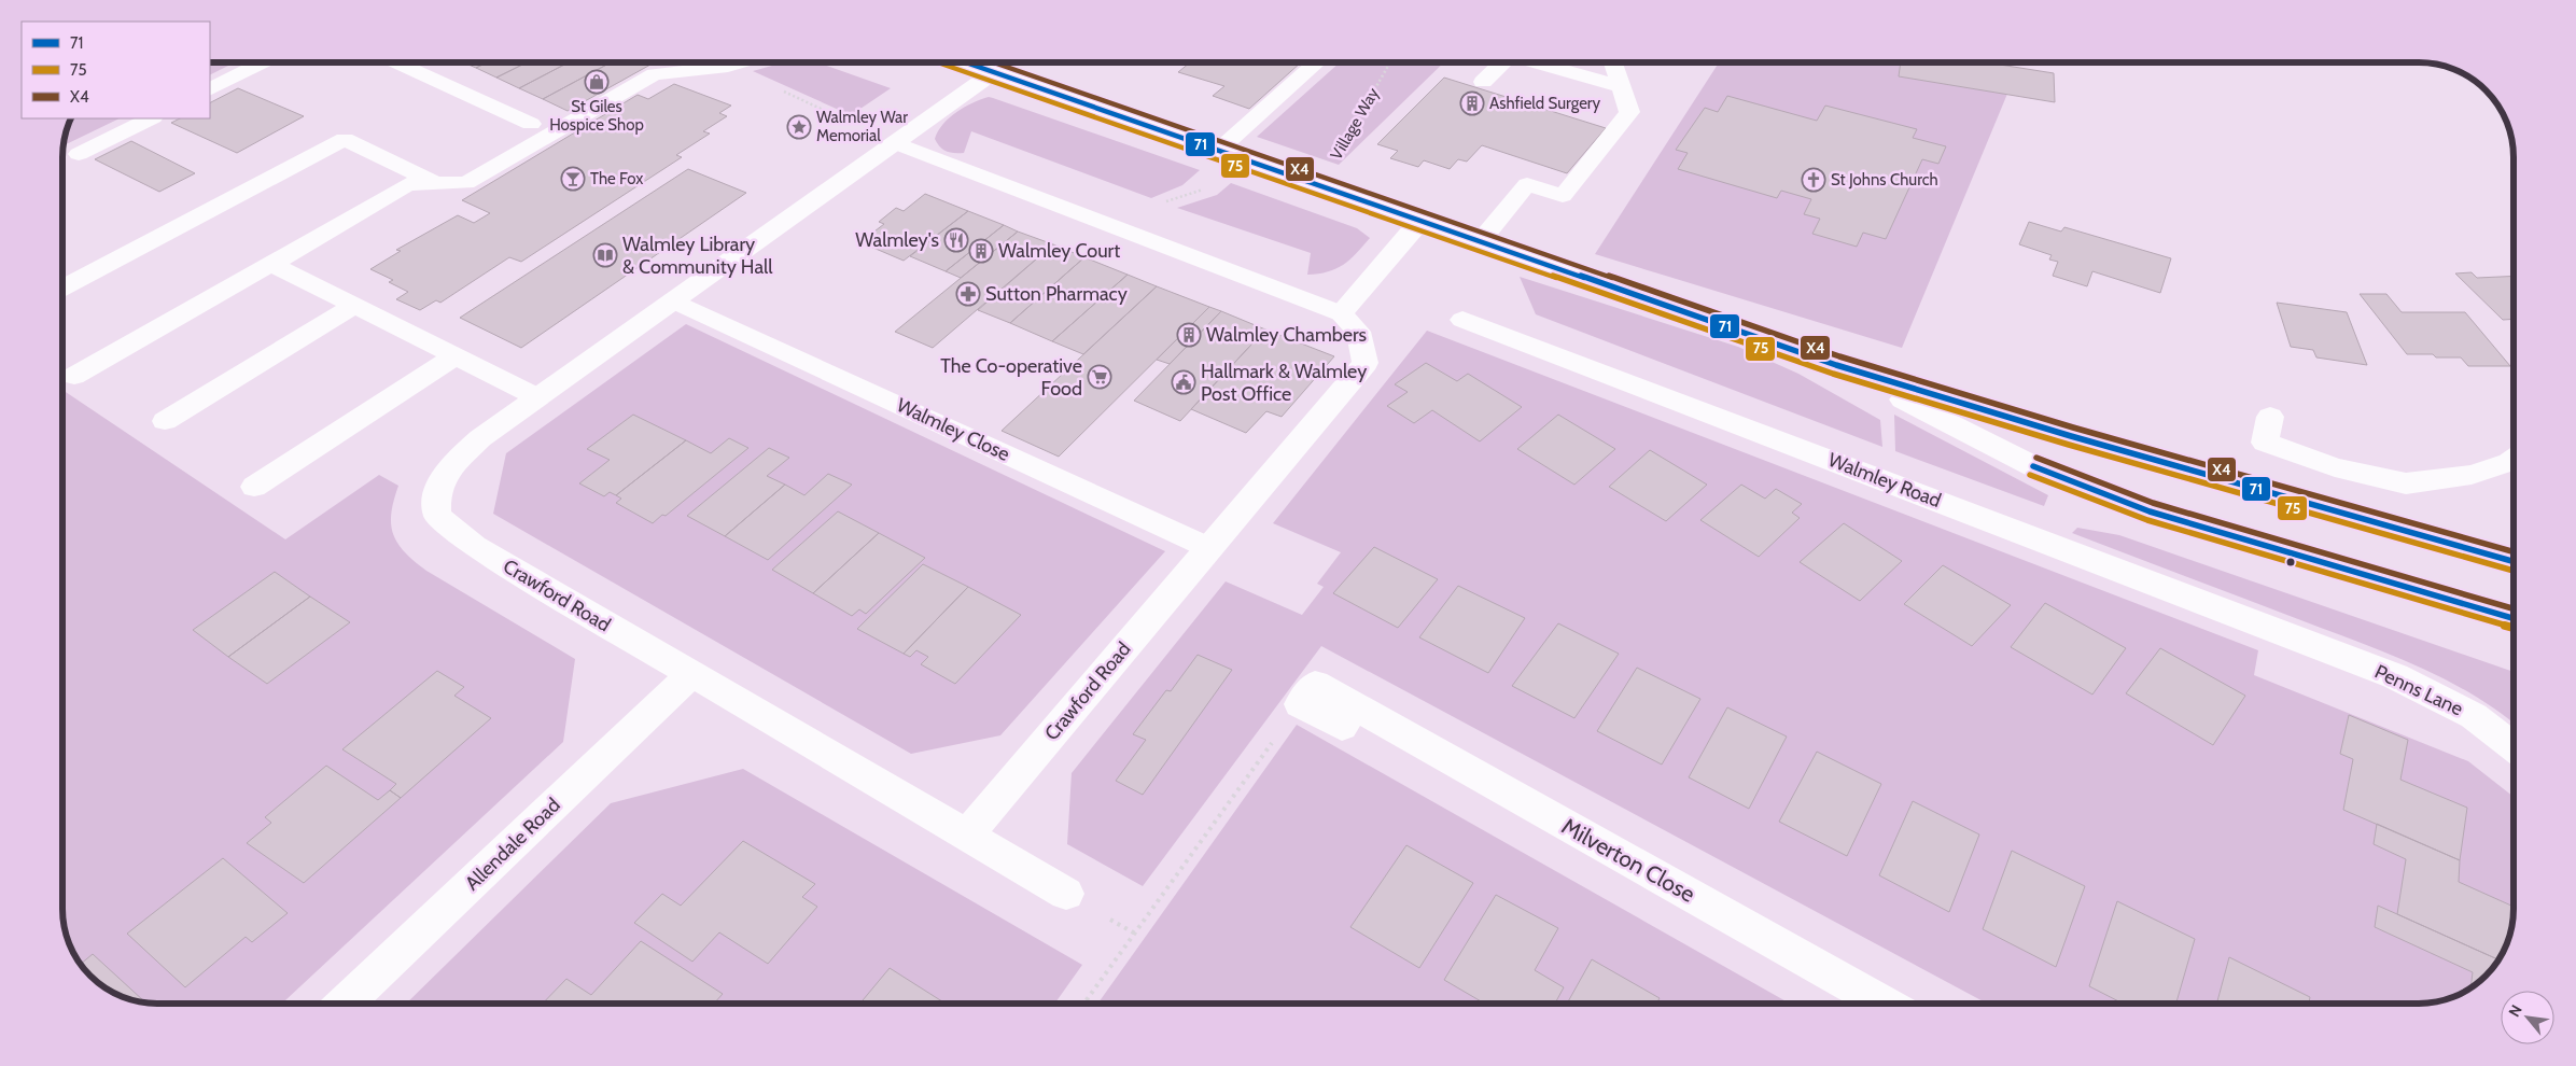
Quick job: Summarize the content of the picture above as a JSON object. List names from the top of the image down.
{
  "streets": {
    "street": [
      "Walmley Road",
      "Crawford Road",
      "Penns Lane",
      "Allendale Road",
      "Milverton Close"
    ],
    "lane": ["Walmley Close"],
    "path": ["Village Way"]
  },
  "crossings": [
    ["Walmley Close", "Crawford Road"],
    ["Walmley Road", "Penns Lane"],
    ["Crawford Road", "Allendale Road"]
  ],
  "places": {
    "shop": ["St Giles Hospice Shop"],
    "building": ["Ashfield Surgery", "Walmley Court", "Walmley Chambers"],
    "place": ["Walmley War Memorial"],
    "bar": ["The Fox"],
    "church": ["St Johns Church"],
    "restaurant": ["Walmley's"],
    "library": ["Walmley Library & Community Hall"],
    "pharmacy": ["Sutton Pharmacy"],
    "supermarket": ["The Co-operative Food"],
    "public building": ["Hallmark & Walmley Post Office"]
  },
  "lines": ["transit line 71", "transit line 75", "transit line X4"],
  "legend": ["71", "75", "X4"],
  "north": "top left"
}
